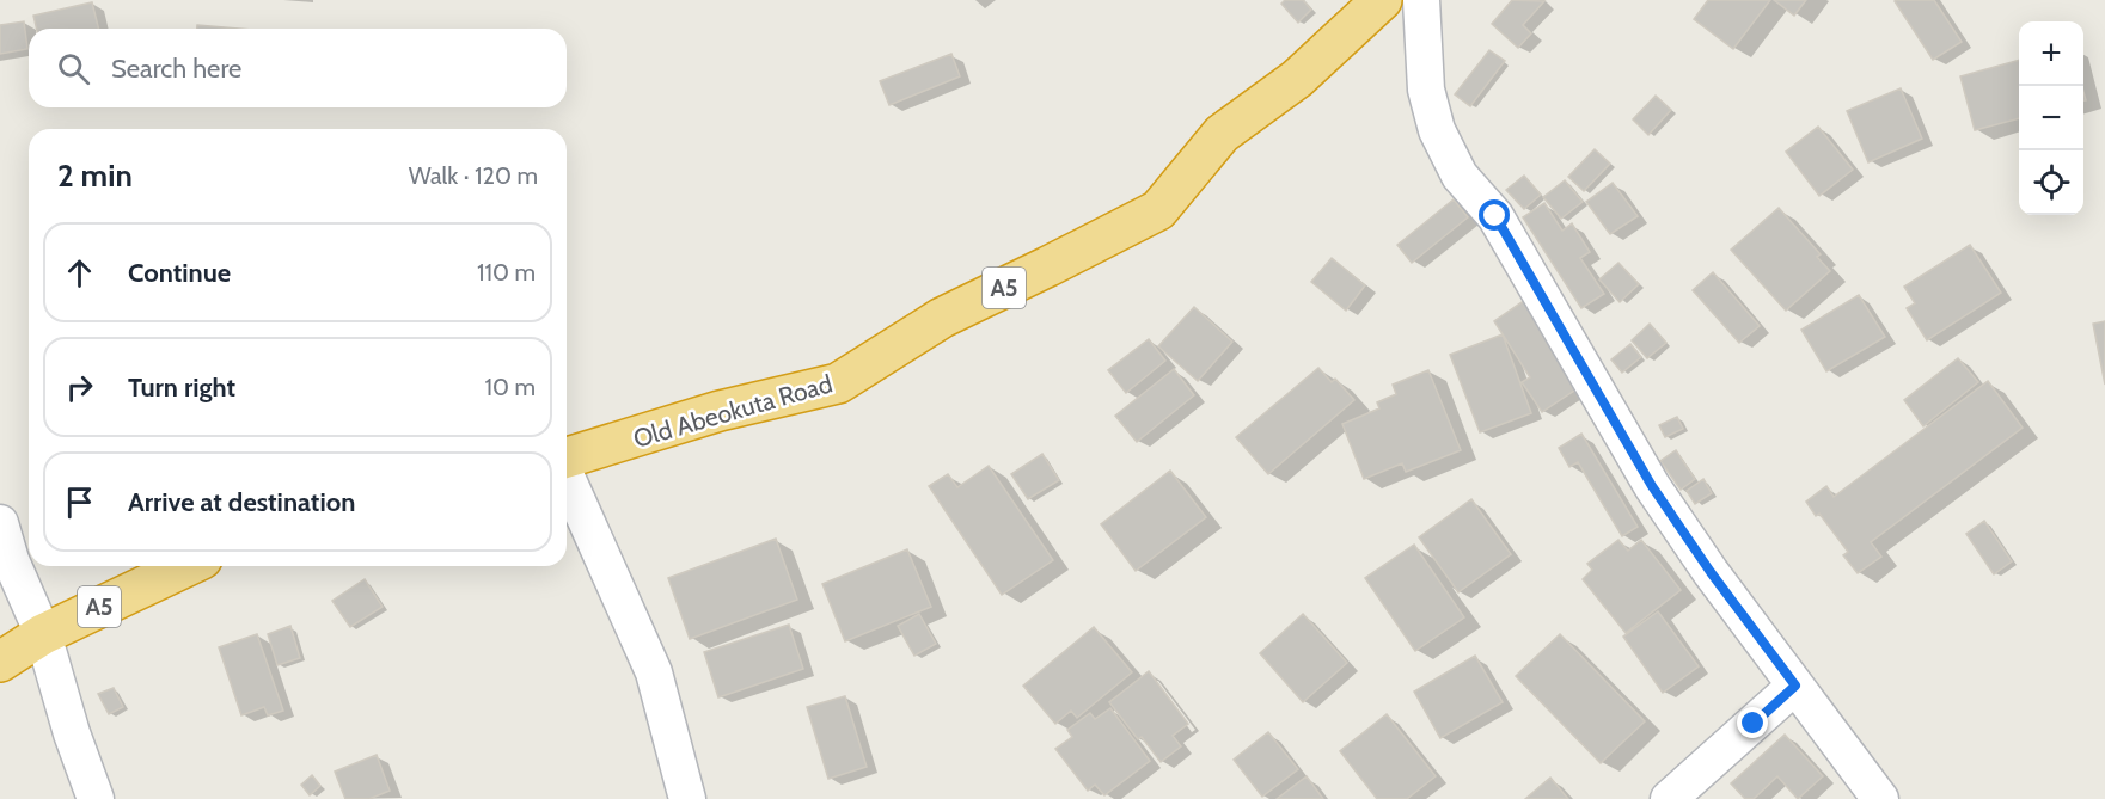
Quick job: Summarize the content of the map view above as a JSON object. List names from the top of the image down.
{
  "streets": {
    "highway": ["A5", "Old Abeokuta Road"]
  },
  "page": {
    "map_buttons": ["+", "−"],
    "search": "Search here",
    "heading": ["2 min", "Walk · 120 m"],
    "list": [
      ["Continue", "110 m"],
      ["Turn right", "10 m"],
      "Arrive at destination"
    ]
  }
}
